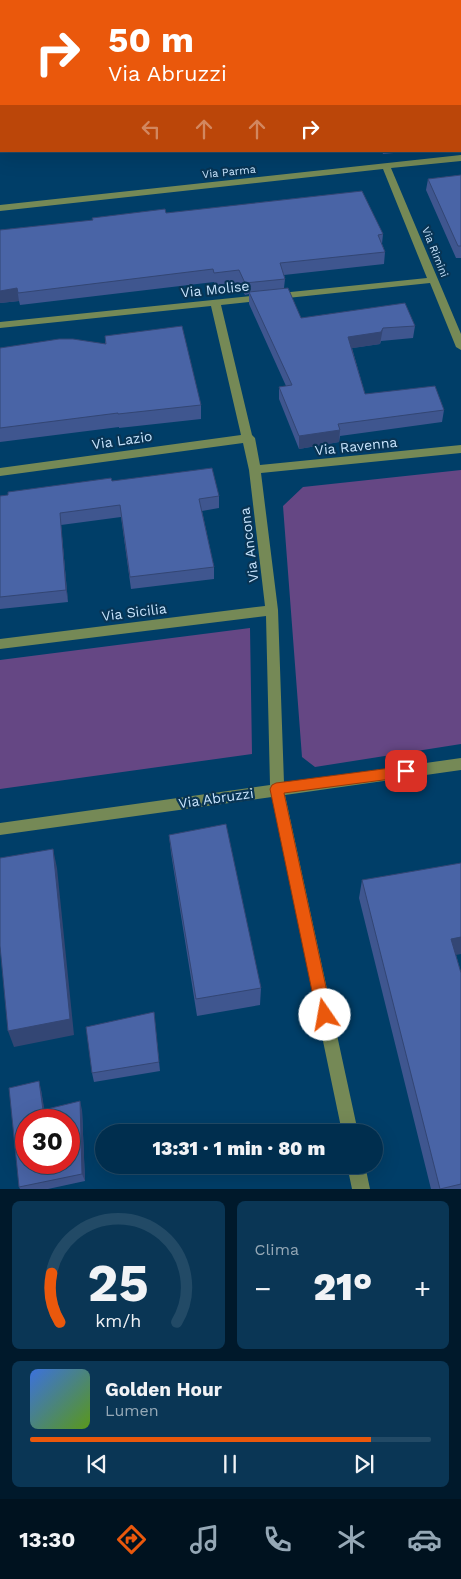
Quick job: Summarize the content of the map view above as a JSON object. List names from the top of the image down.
{
  "streets": {
    "street": [
      "Via Parma",
      "Via Rimini",
      "Via Molise",
      "Via Lazio",
      "Via Ravenna",
      "Via Ancona",
      "Via Sicilia",
      "Via Abruzzi"
    ]
  },
  "crossings": [
    ["Via Parma", "Via Rimini"],
    ["Via Rimini", "Via Molise"],
    ["Via Molise", "Via Ancona"],
    ["Via Lazio", "Via Ancona"],
    ["Via Ravenna", "Via Ancona"],
    ["Via Ancona", "Via Sicilia"],
    ["Via Ancona", "Via Abruzzi"]
  ],
  "page": {
    "turn": ["50 m", "Via Abruzzi"],
    "limit": "30",
    "trip": "13:31 · 1 min · 80 m",
    "tile": "Clima",
    "heat": ["−", "21°", "+"],
    "song": ["Golden Hour", "Lumen"],
    "tabs": "13:30",
    "gauge": ["25", "km/h"]
  }
}
